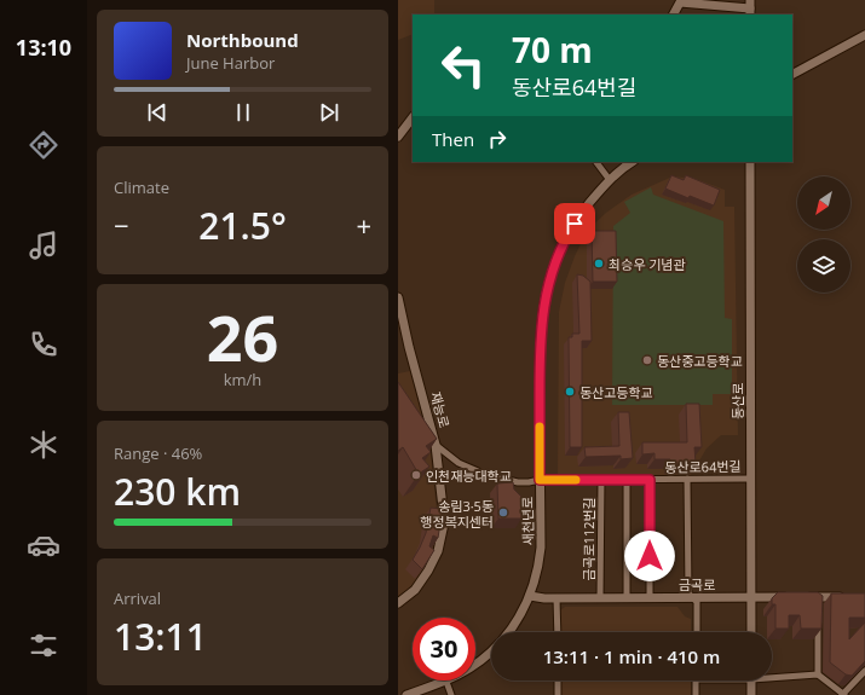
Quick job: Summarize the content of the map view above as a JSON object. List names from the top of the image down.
{
  "streets": {
    "street": [
      "동산로",
      "재능로",
      "동산로64번길",
      "새천년로",
      "금곡로112번길",
      "금곡로"
    ]
  },
  "crossings": [
    ["동산로", "동산로64번길"],
    ["동산로", "금곡로"],
    ["재능로", "동산로64번길"],
    ["동산로64번길", "새천년로"],
    ["동산로64번길", "금곡로112번길"],
    ["새천년로", "금곡로"],
    ["금곡로112번길", "금곡로"]
  ],
  "places": [
    "최승우 기념관",
    "동산중고등학교",
    "동산고등학교",
    "인천재능대학교",
    "송림3·5동 행정복지센터"
  ],
  "north": "bottom left",
  "page": {
    "tabs": "13:10",
    "turn": ["70 m", "동산로64번길"],
    "song": ["Northbound", "June Harbor"],
    "then": "Then",
    "tile": [
      "Climate",
      ["26", "km/h"],
      ["Range · 46%", "230 km"],
      ["Arrival", "13:11"]
    ],
    "heat": ["−", "21.5°", "+"],
    "limit": "30",
    "trip": "13:11 · 1 min · 410 m"
  }
}
